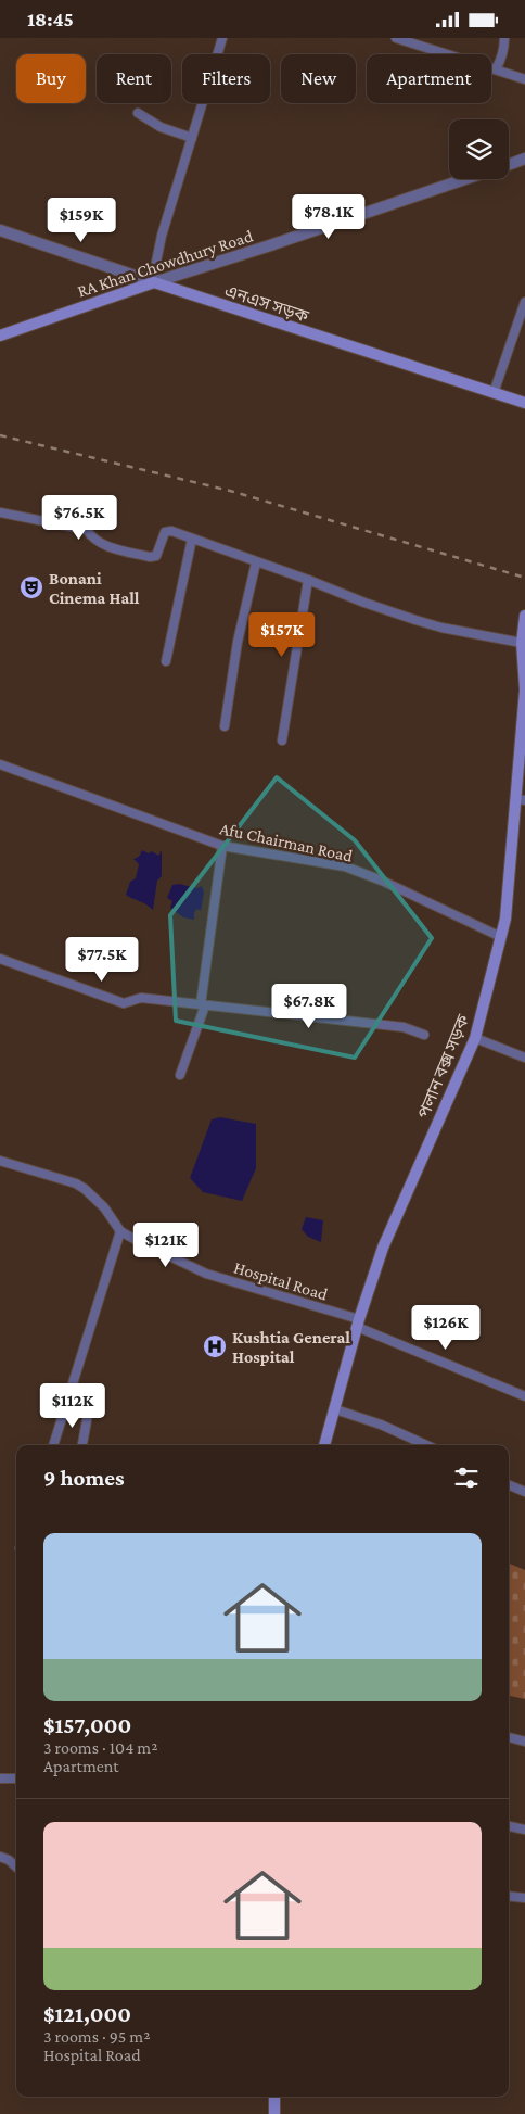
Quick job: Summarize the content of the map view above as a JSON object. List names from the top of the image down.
{
  "streets": {
    "main road": ["RA Khan Chowdhury Road", "এনএস সড়ক", "পলান বক্স সড়ক"],
    "street": ["Afu Chairman Road", "Hospital Road"]
  },
  "crossings": [
    ["RA Khan Chowdhury Road", "এনএস সড়ক"],
    ["Afu Chairman Road", "পলান বক্স সড়ক"],
    ["পলান বক্স সড়ক", "Hospital Road"]
  ],
  "places": {
    "theatre": ["Bonani Cinema Hall"],
    "hospital": ["Kushtia General Hospital"]
  },
  "page": {
    "status": "18:45",
    "chip": [
      "Buy",
      "Rent",
      "Filters",
      "New",
      "Apartment"
    ],
    "price": [
      "$78.1K",
      "$159K",
      "$76.5K",
      "$157K",
      "$77.5K",
      "$67.8K",
      "$121K",
      "$126K",
      "$112K"
    ],
    "heading": "9 homes",
    "list": [
      {
        "name": "$157,000",
        "note": "3 rooms · 104 m² · Apartment"
      },
      {
        "name": "$121,000",
        "note": "3 rooms · 95 m² · Hospital Road"
      }
    ]
  }
}
